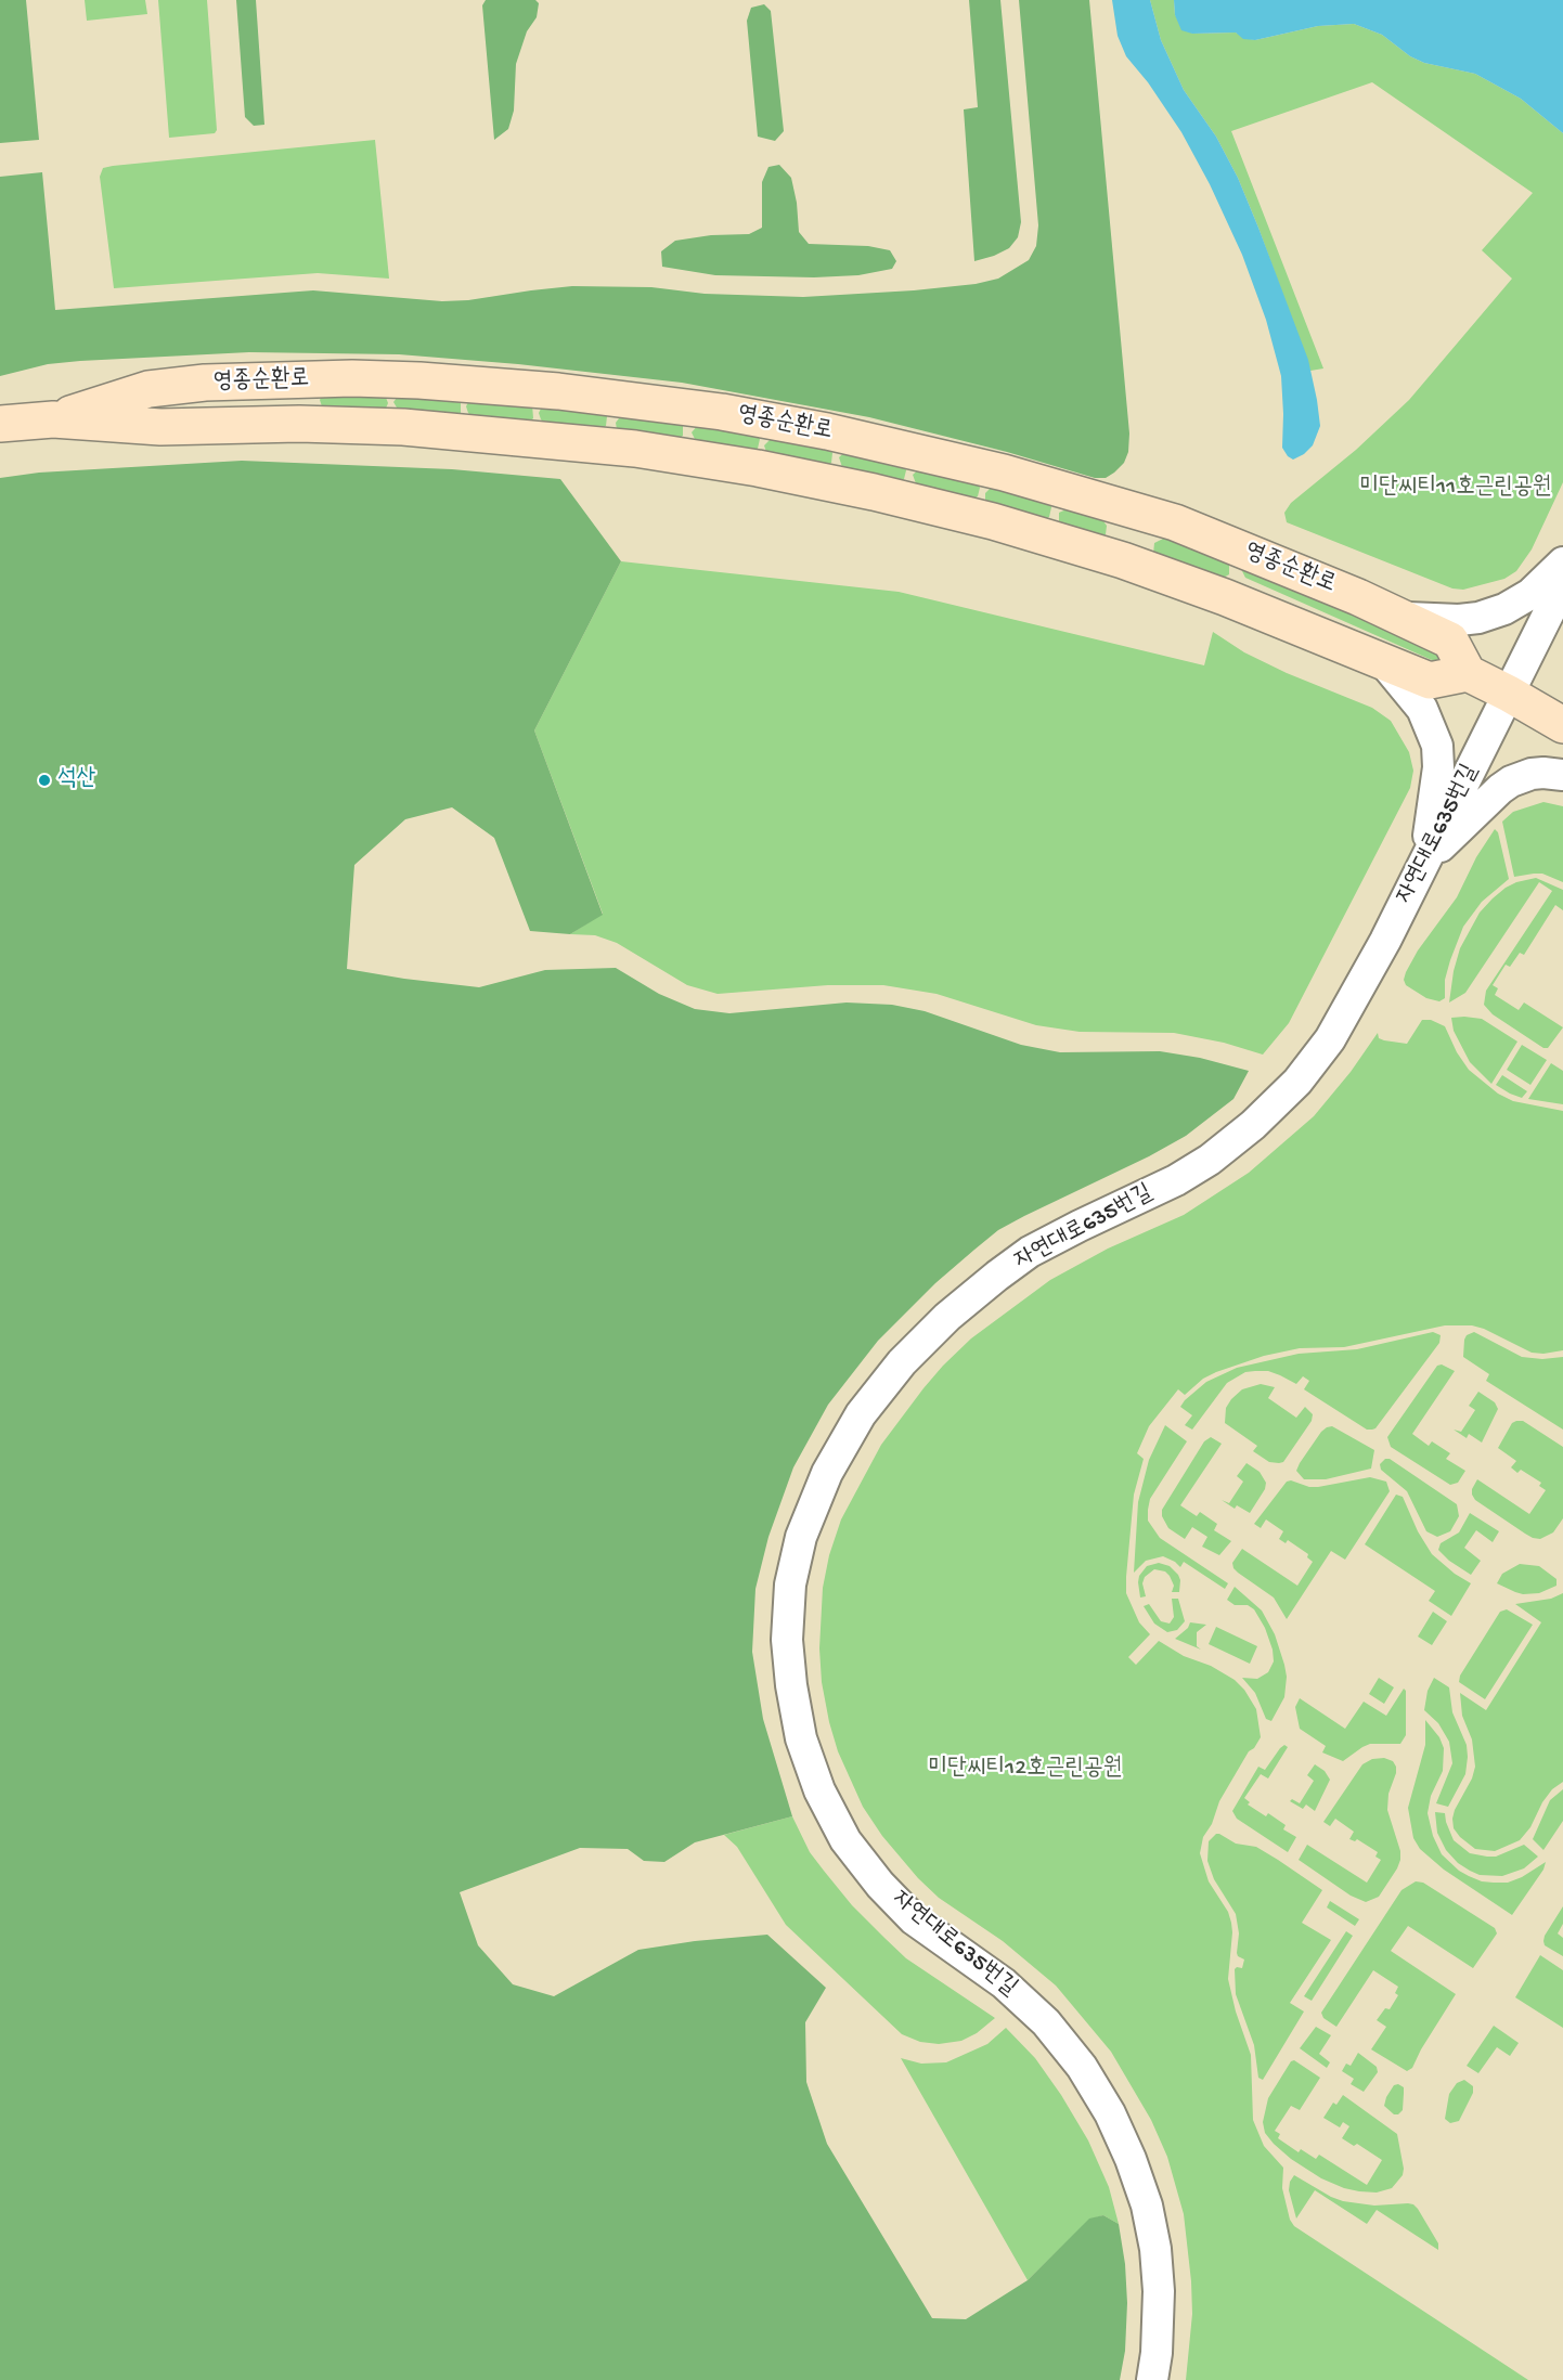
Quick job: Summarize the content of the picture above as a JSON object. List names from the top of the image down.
{
  "streets": {
    "main road": ["영종순환로"],
    "street": ["자연대로635번길"]
  },
  "parks": ["미단씨티11호근린공원", "미단씨티12호근린공원"],
  "places": ["석산"]
}
